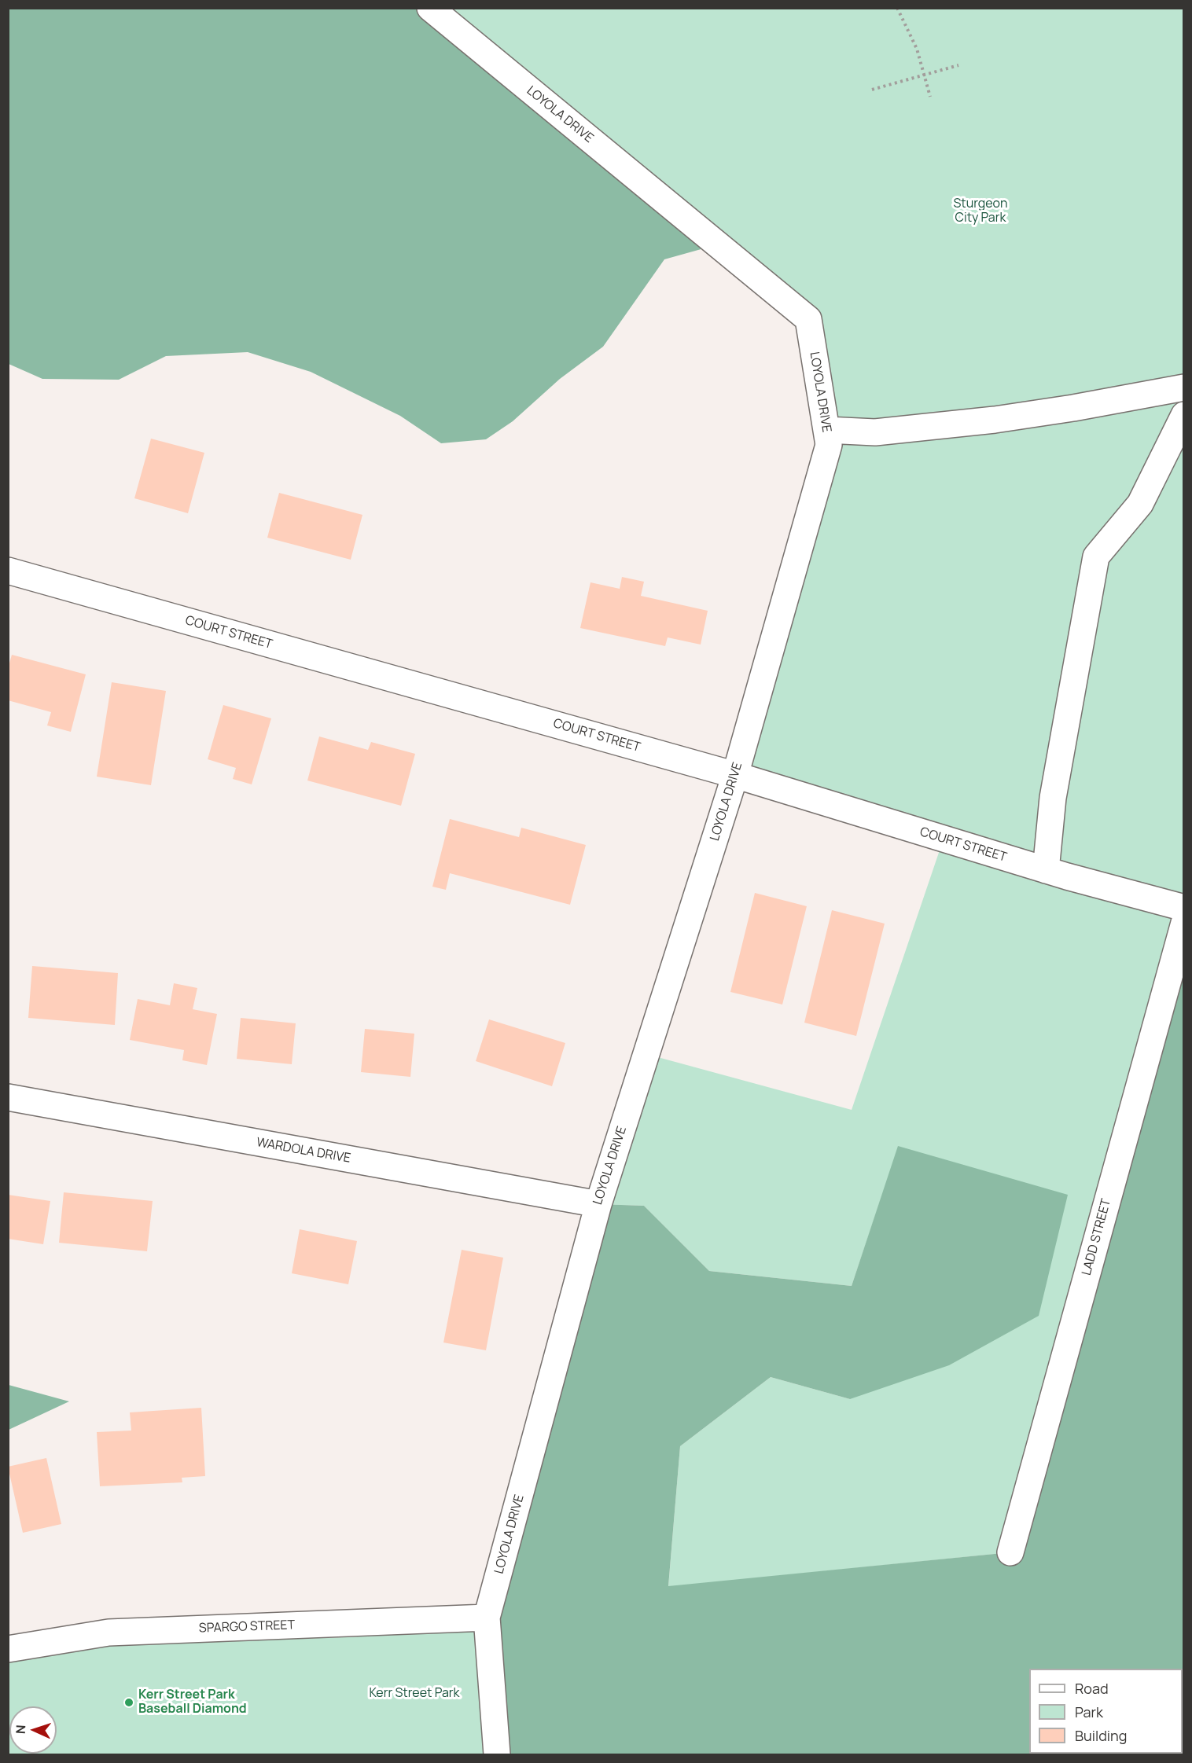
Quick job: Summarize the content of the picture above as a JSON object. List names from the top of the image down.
{
  "streets": {
    "street": [
      "LOYOLA DRIVE",
      "COURT STREET",
      "WARDOLA DRIVE",
      "LADD STREET",
      "SPARGO STREET"
    ]
  },
  "crossings": [
    ["LOYOLA DRIVE", "COURT STREET"],
    ["LOYOLA DRIVE", "WARDOLA DRIVE"],
    ["LOYOLA DRIVE", "SPARGO STREET"]
  ],
  "parks": ["Sturgeon City Park", "Kerr Street Park"],
  "places": ["Kerr Street Park Baseball Diamond"],
  "legend": ["Road", "Park", "Building"],
  "north": "left"
}
